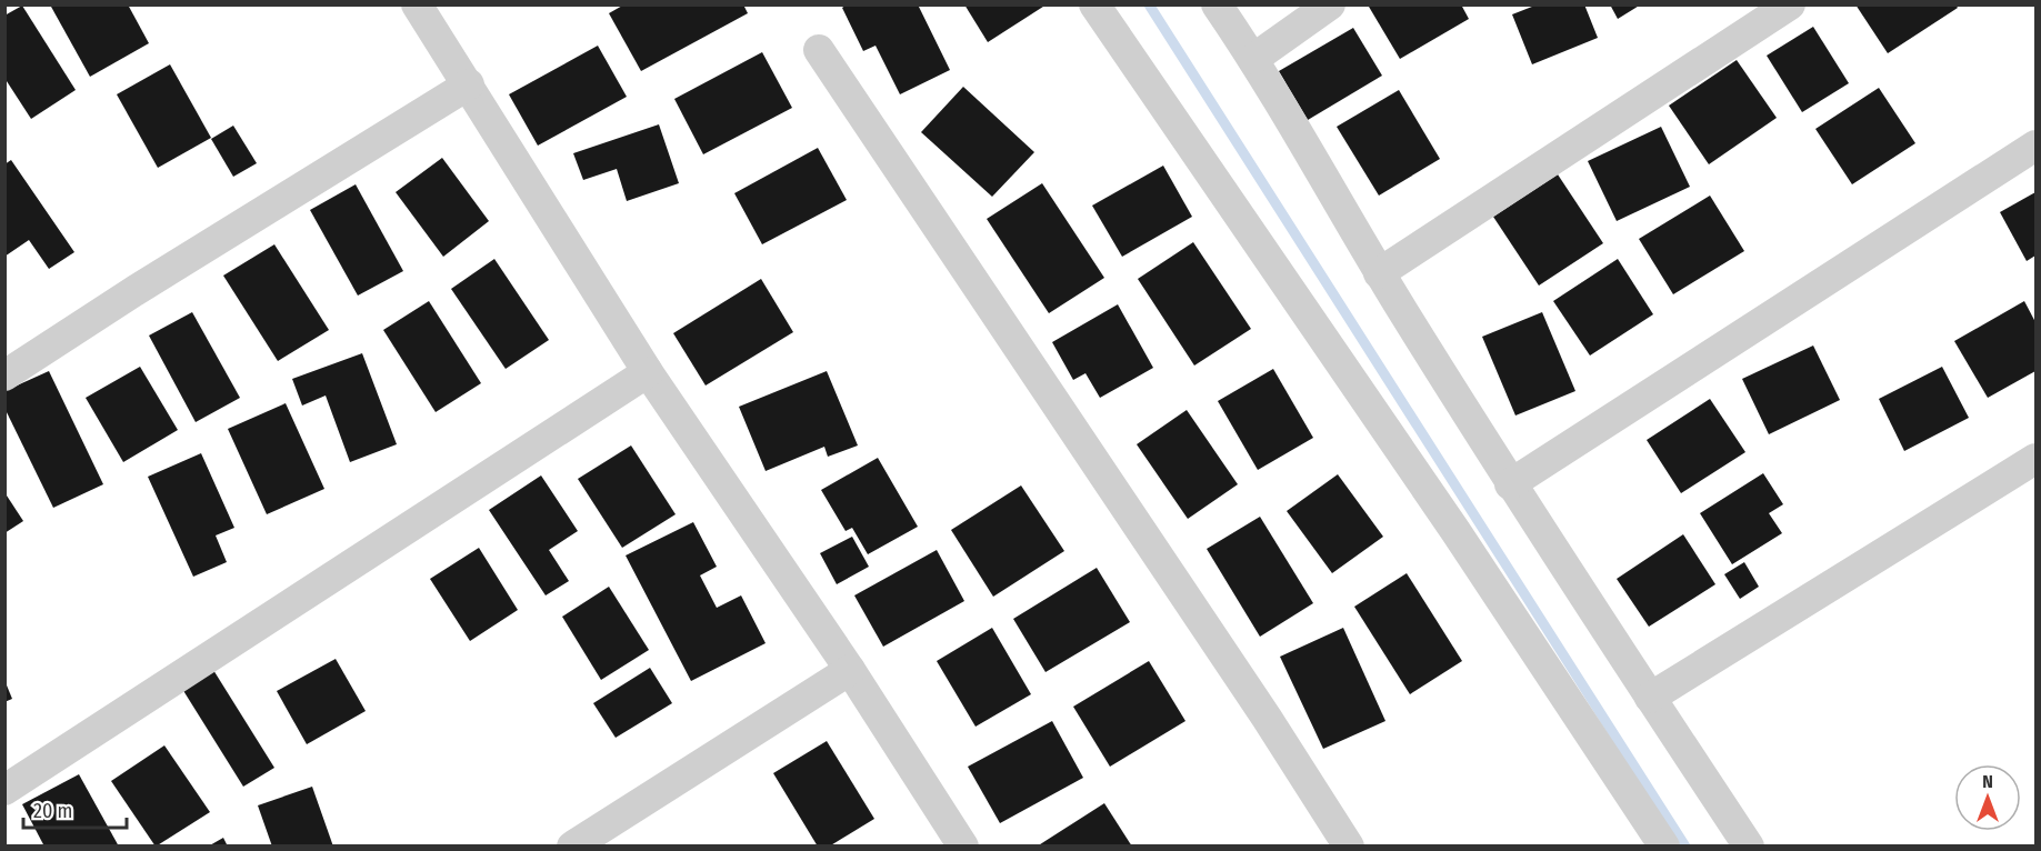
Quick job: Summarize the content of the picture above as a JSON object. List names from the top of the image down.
{
  "scale_bar": "20 m",
  "north": "top"
}
